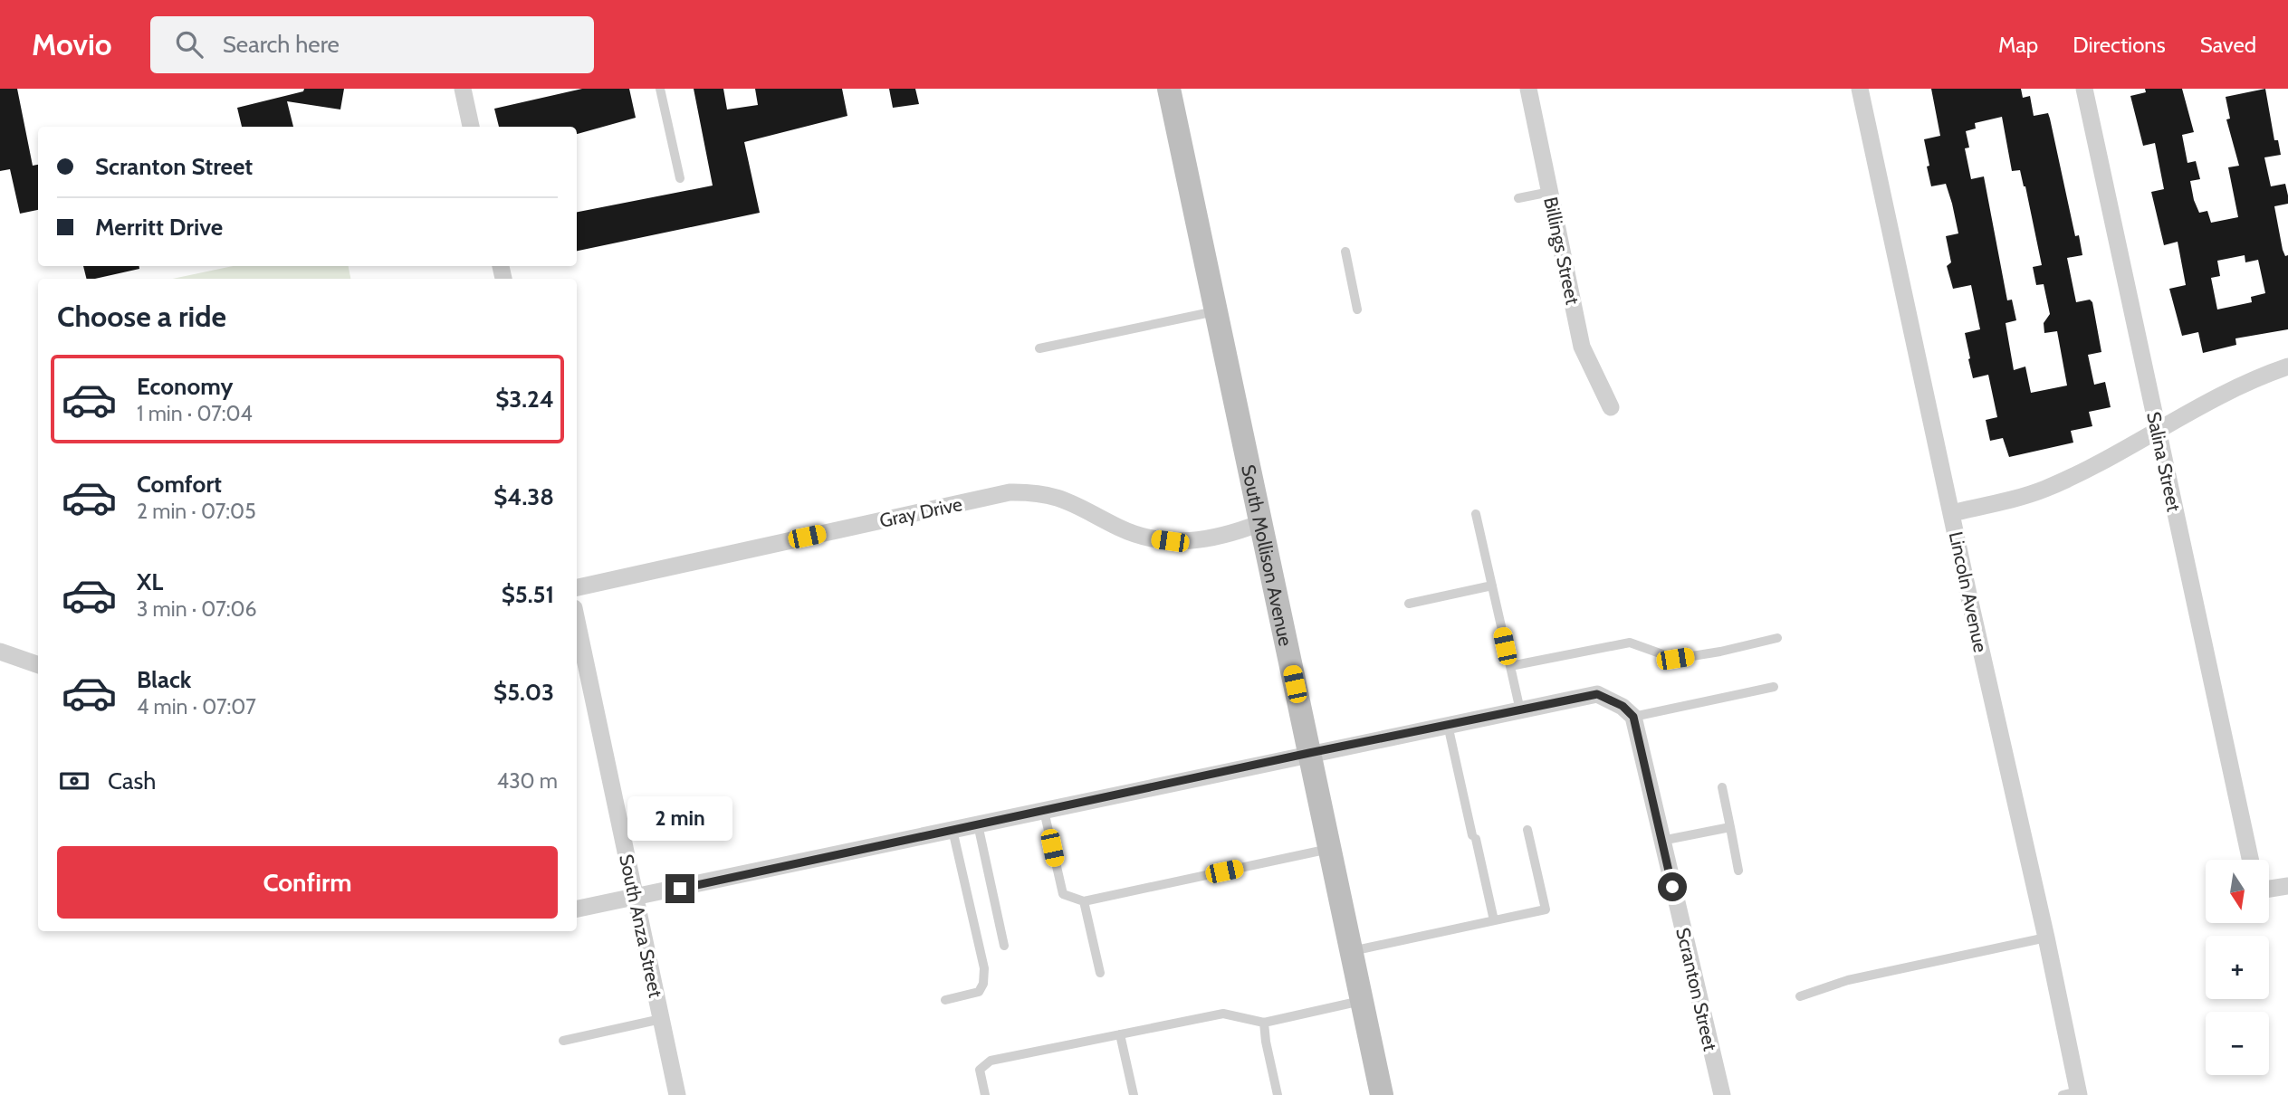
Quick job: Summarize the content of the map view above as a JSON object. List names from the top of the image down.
{
  "streets": {
    "main road": ["South Mollison Avenue"],
    "street": [
      "Billings Street",
      "Salina Street",
      "Gray Drive",
      "Lincoln Avenue",
      "South Anza Street",
      "Scranton Street"
    ]
  },
  "crossings": [
    ["Gray Drive", "South Mollison Avenue"]
  ],
  "north": "bottom",
  "page": {
    "header": "Movio",
    "search": "Search here",
    "nav": ["Map", "Directions", "Saved"],
    "banner": ["Scranton Street", "Merritt Drive"],
    "heading": "Choose a ride",
    "list": [
      {
        "name": "Economy",
        "note": "1 min · 07:04",
        "value": "$3.24"
      },
      {
        "name": "Comfort",
        "note": "2 min · 07:05",
        "value": "$4.38"
      },
      {
        "name": "XL",
        "note": "3 min · 07:06",
        "value": "$5.51"
      },
      {
        "name": "Black",
        "note": "4 min · 07:07",
        "value": "$5.03"
      }
    ],
    "pay": ["Cash", "430 m"],
    "bubble": "2 min",
    "buttons": "Confirm",
    "map_buttons": ["+", "−"]
  }
}
